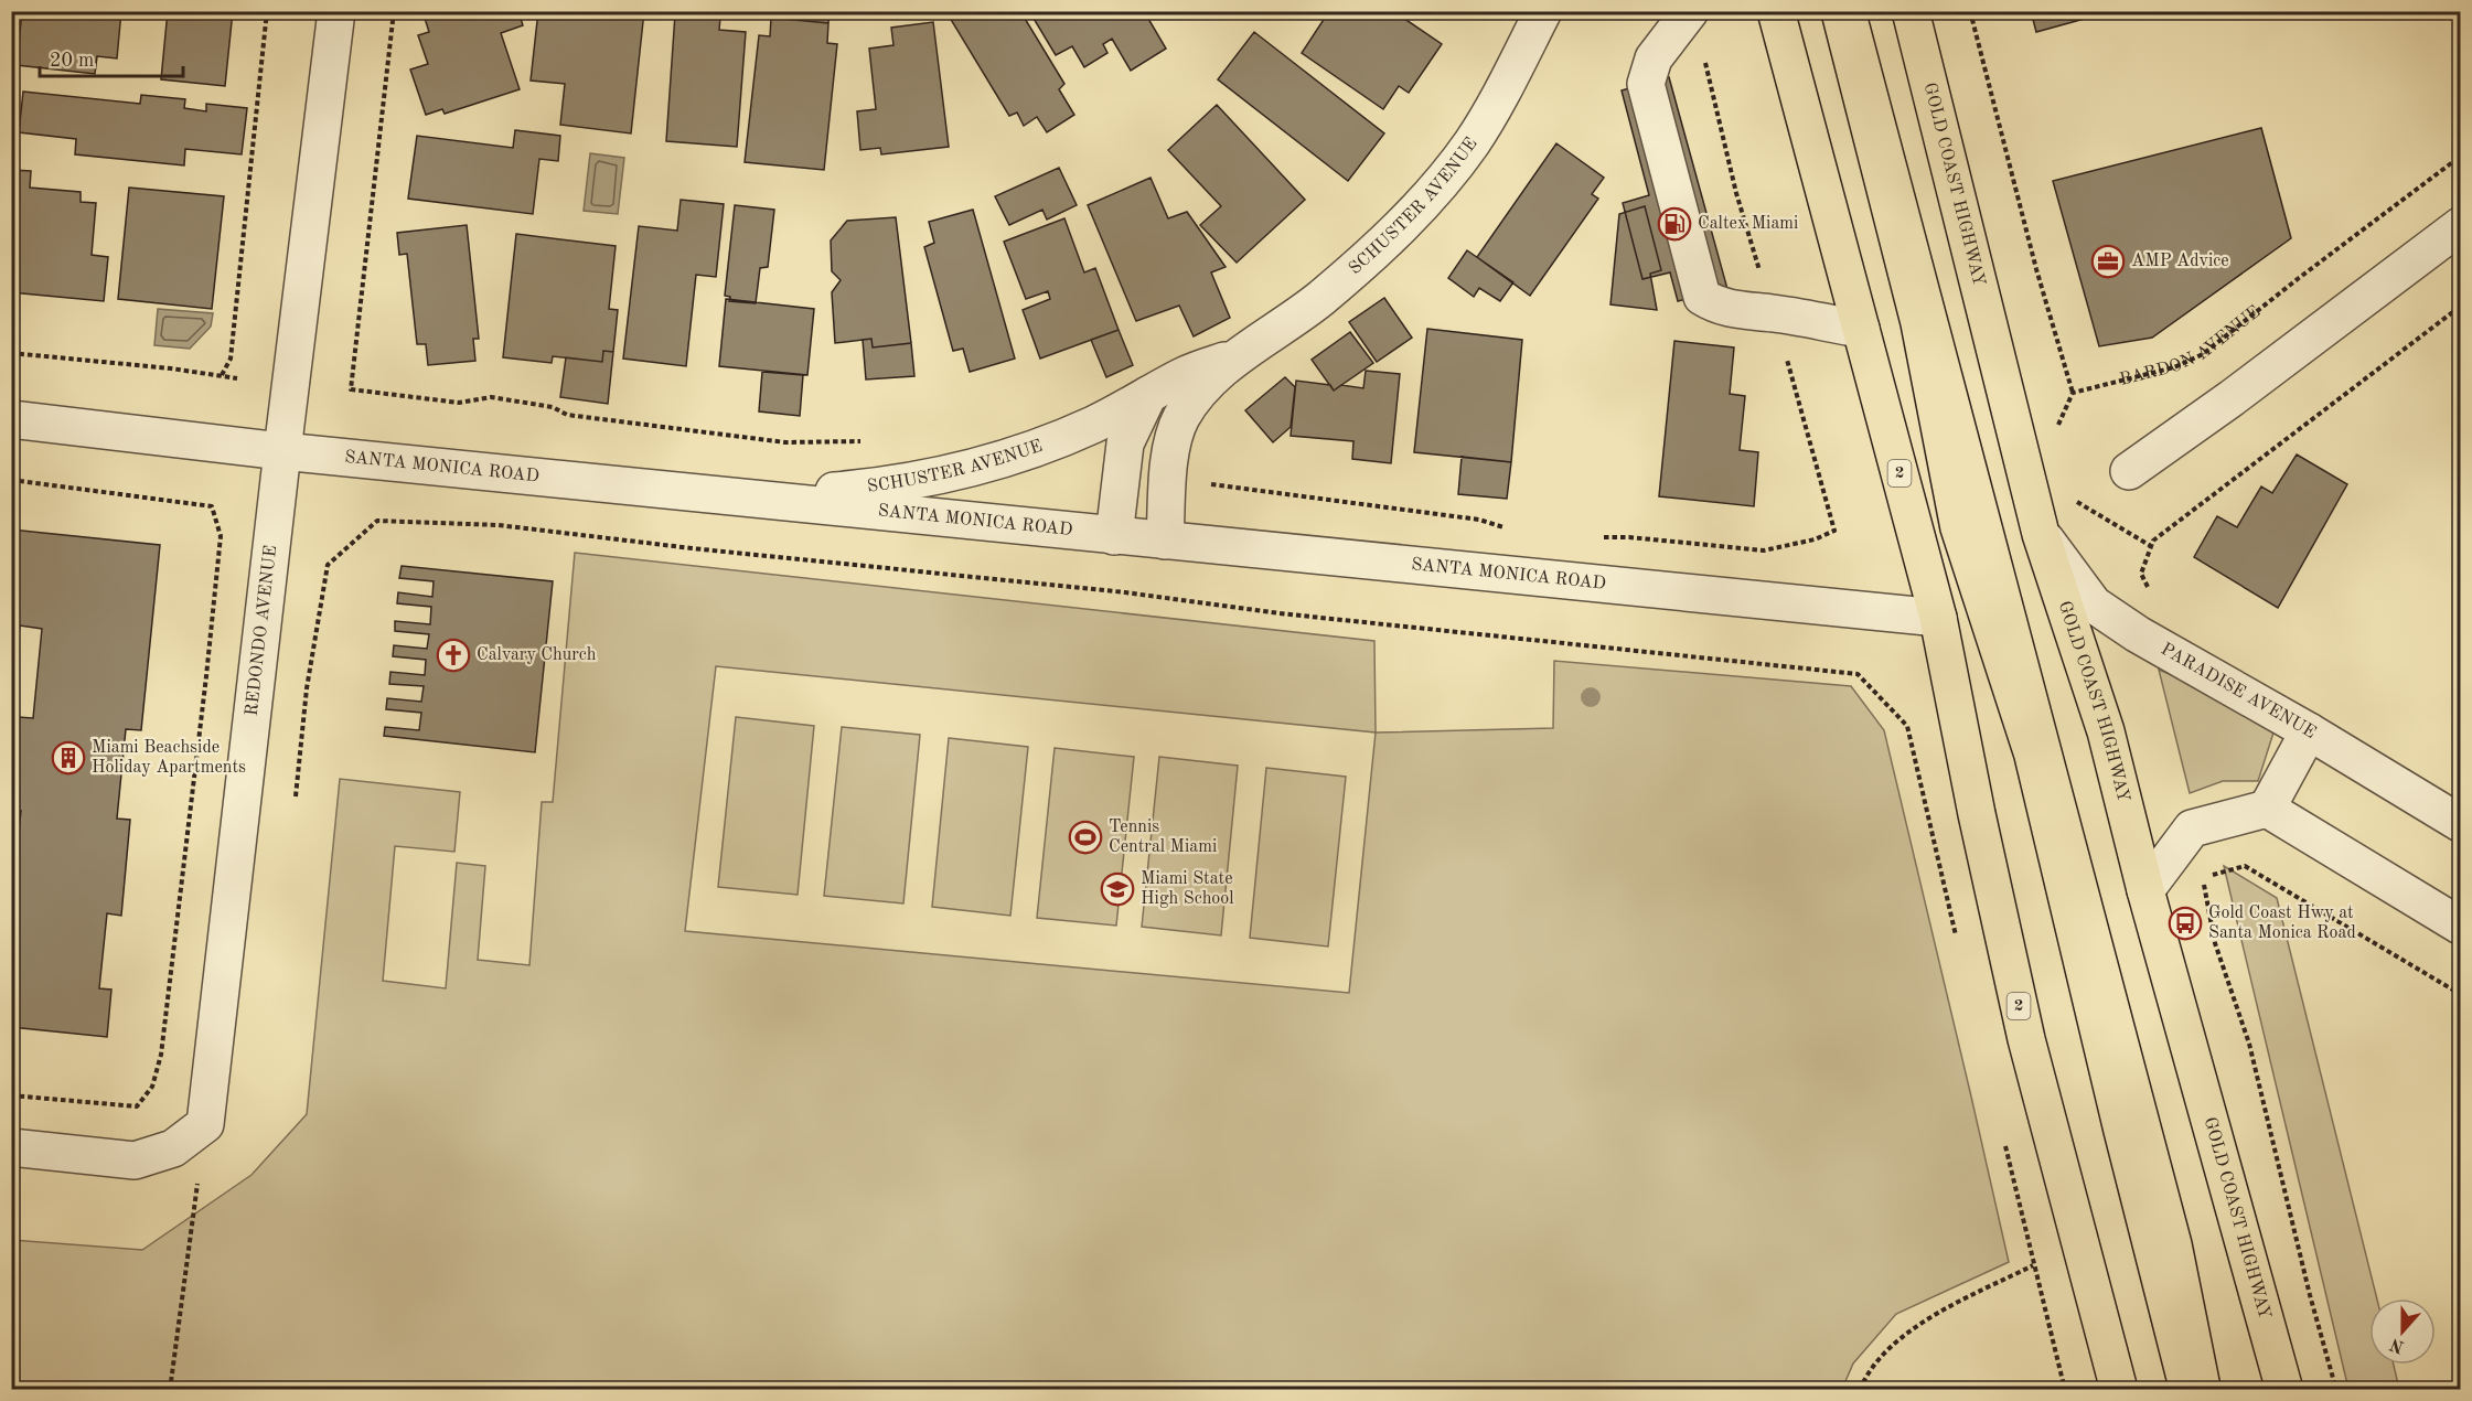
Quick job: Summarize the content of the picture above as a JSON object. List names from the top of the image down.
{
  "streets": {
    "highway": ["GOLD COAST HIGHWAY", "2"],
    "street": [
      "SCHUSTER AVENUE",
      "SANTA MONICA ROAD",
      "REDONDO AVENUE",
      "PARADISE AVENUE"
    ],
    "path": ["BARDON AVENUE"]
  },
  "crossings": [
    ["GOLD COAST HIGHWAY", "PARADISE AVENUE"],
    ["SCHUSTER AVENUE", "SANTA MONICA ROAD"],
    ["SANTA MONICA ROAD", "2"],
    ["SANTA MONICA ROAD", "REDONDO AVENUE"]
  ],
  "places": {
    "fuel station": ["Caltex Miami"],
    "office": ["AMP Advice"],
    "church": ["Calvary Church"],
    "building": ["Miami Beachside Holiday Apartments"],
    "sports": ["Tennis Central Miami"],
    "school or university": ["Miami State High School"],
    "bus stop": ["Gold Coast Hwy at Santa Monica Road"]
  },
  "scale_bar": "20 m",
  "north": "bottom"
}
